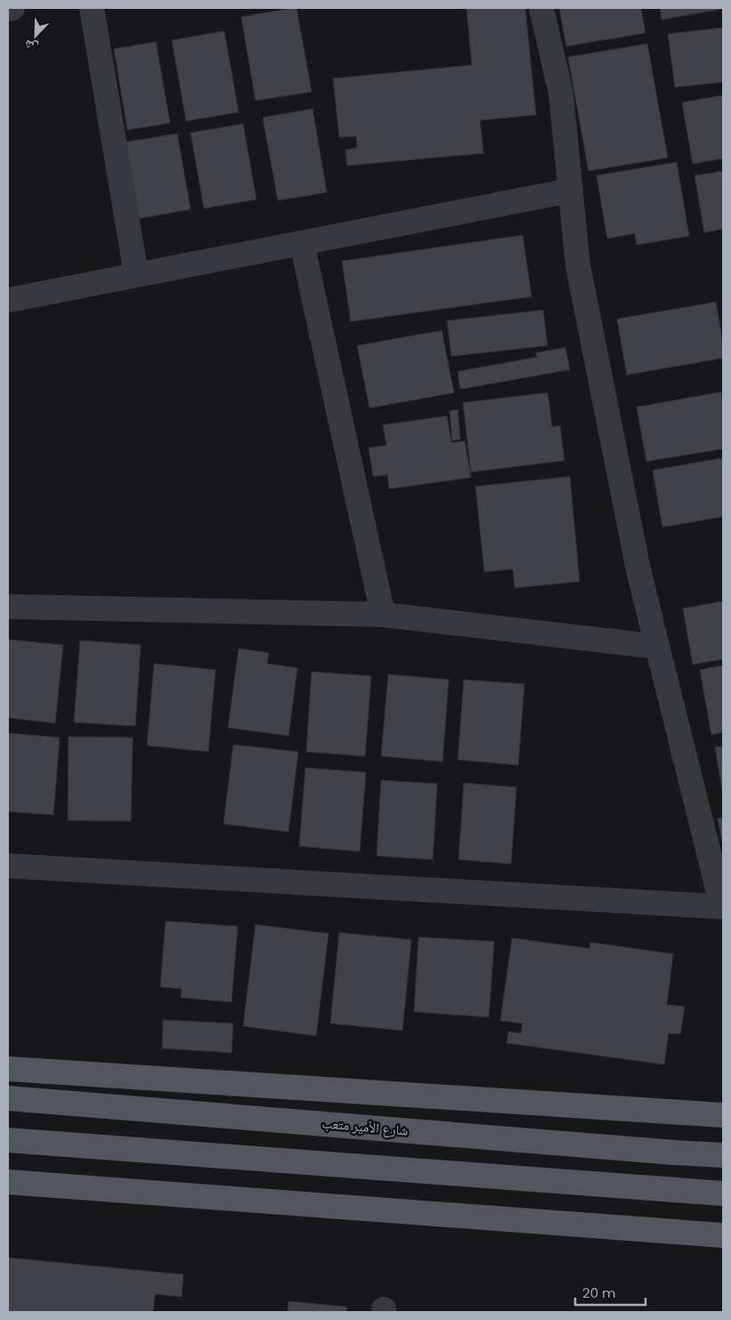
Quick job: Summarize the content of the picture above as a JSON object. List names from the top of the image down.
{
  "streets": {
    "main road": ["شارع الأمير متعب"]
  },
  "scale_bar": "20 m",
  "north": "bottom left"
}
